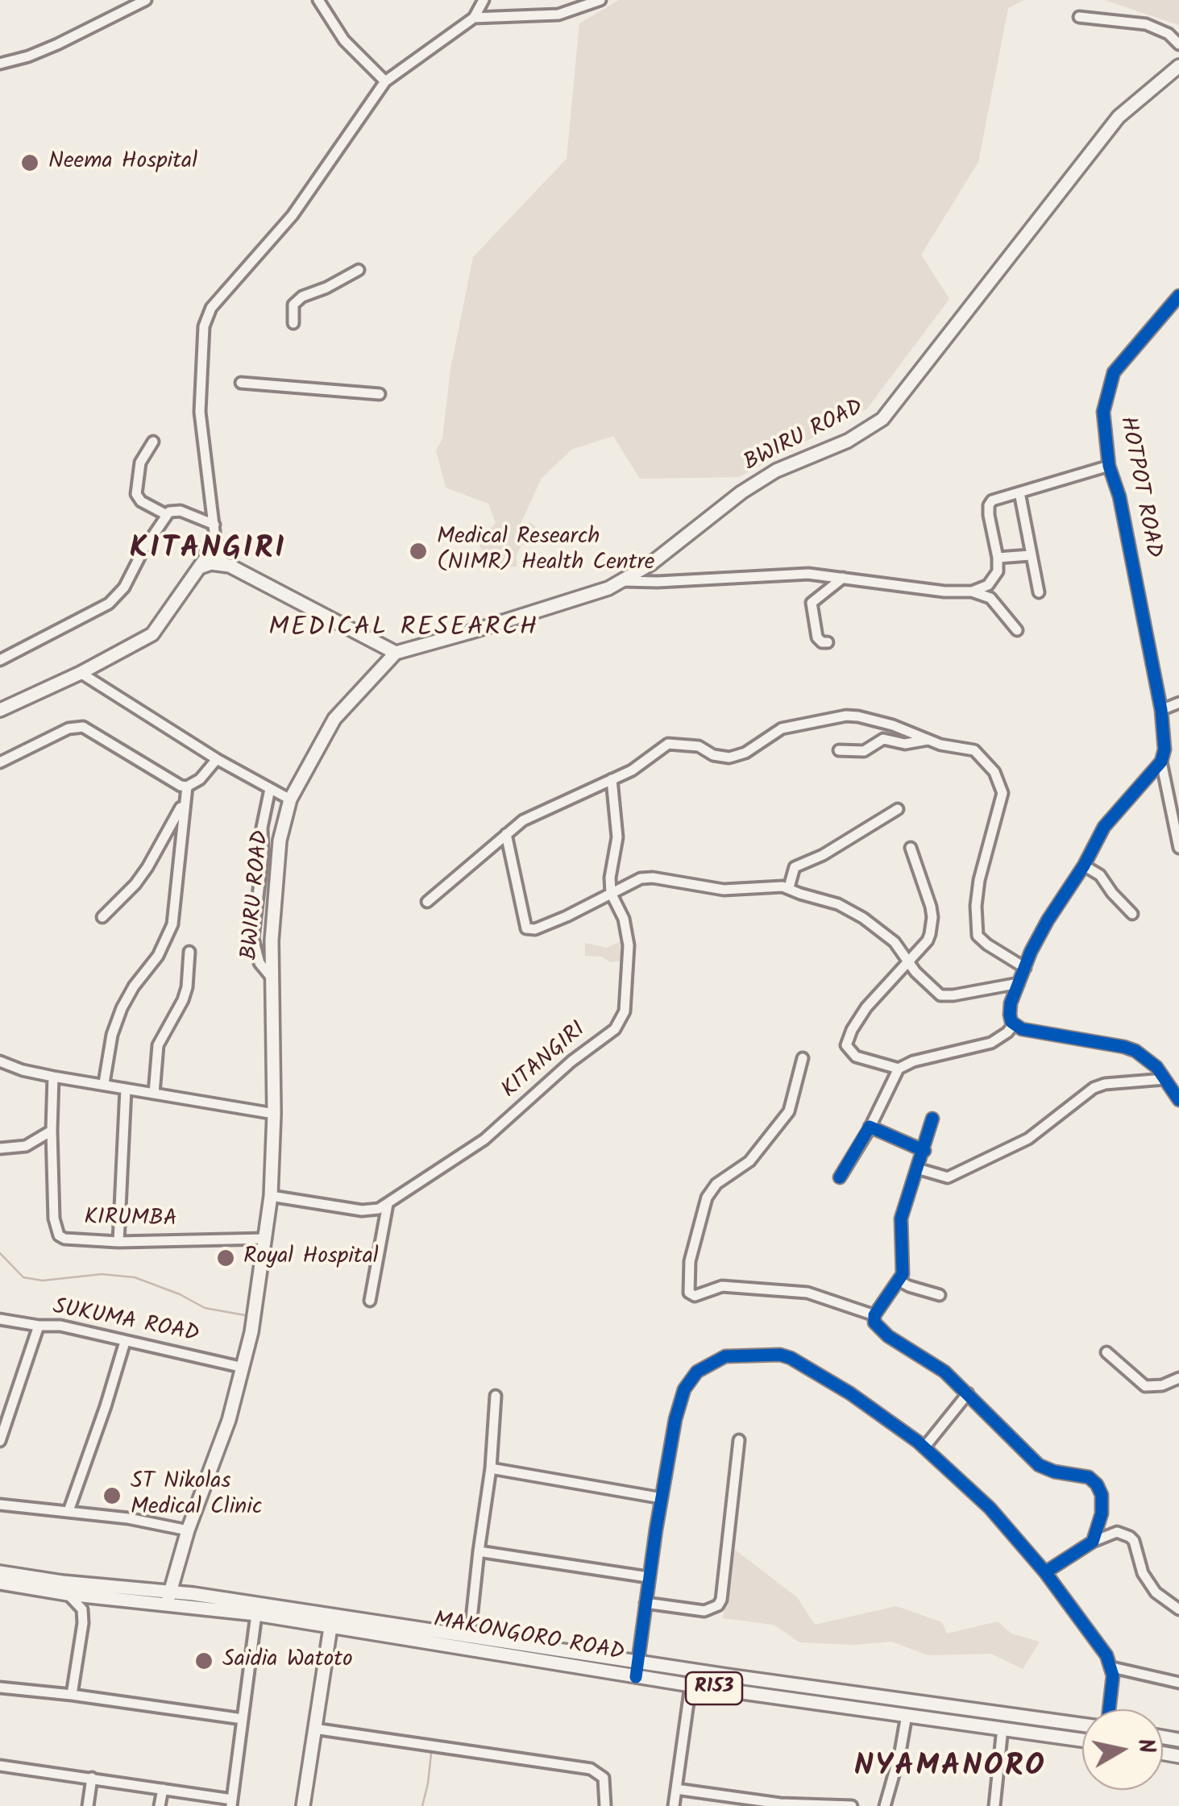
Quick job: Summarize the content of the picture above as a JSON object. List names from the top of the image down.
{
  "streets": {
    "main road": ["BWIRU ROAD", "MAKONGORO ROAD", "R153"],
    "street": [
      "HOTPOT ROAD",
      "KITANGIRI",
      "KIRUMBA",
      "SUKUMA ROAD"
    ]
  },
  "crossings": [
    ["BWIRU ROAD", "KITANGIRI"],
    ["BWIRU ROAD", "KIRUMBA"],
    ["BWIRU ROAD", "SUKUMA ROAD"],
    ["BWIRU ROAD", "MAKONGORO ROAD"]
  ],
  "districts": ["KITANGIRI", "MEDICAL RESEARCH", "NYAMANORO"],
  "places": [
    "Neema Hospital",
    "Medical Research (NIMR) Health Centre",
    "Royal Hospital",
    "ST Nikolas Medical Clinic",
    "Saidia Watoto"
  ],
  "north": "right"
}
